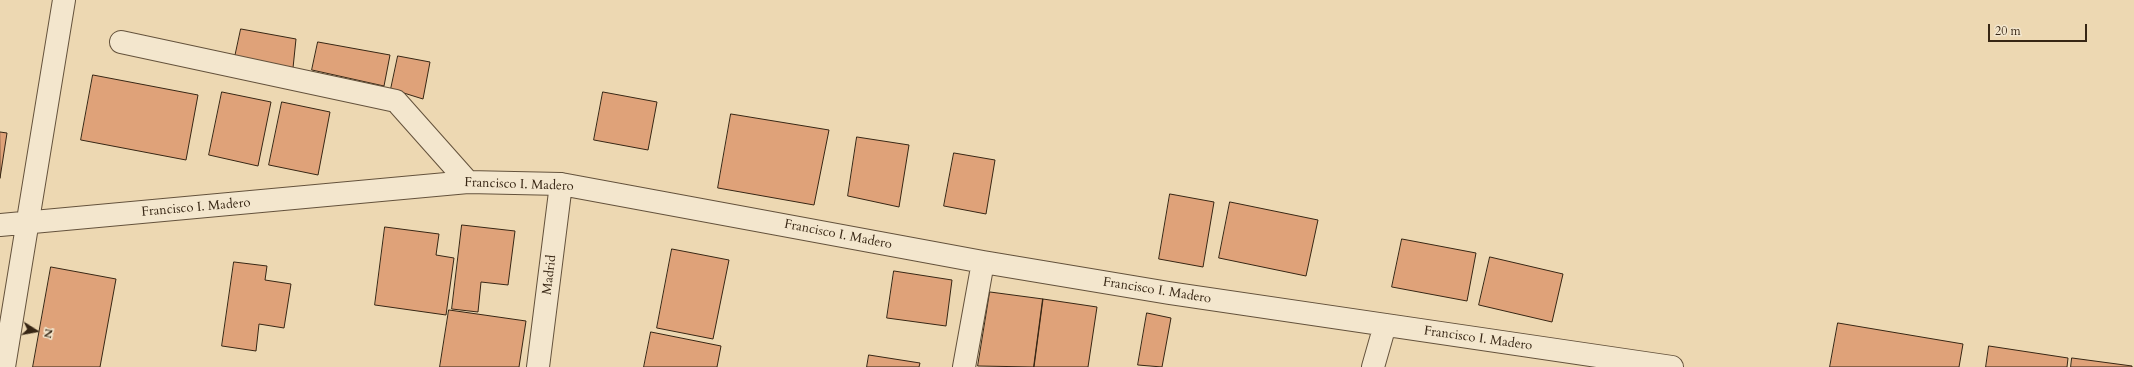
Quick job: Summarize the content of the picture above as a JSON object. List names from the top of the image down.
{
  "streets": {
    "street": ["Francisco I. Madero", "Madrid"]
  },
  "crossings": [
    ["Francisco I. Madero", "Madrid"]
  ],
  "scale_bar": "20 m",
  "north": "right"
}
